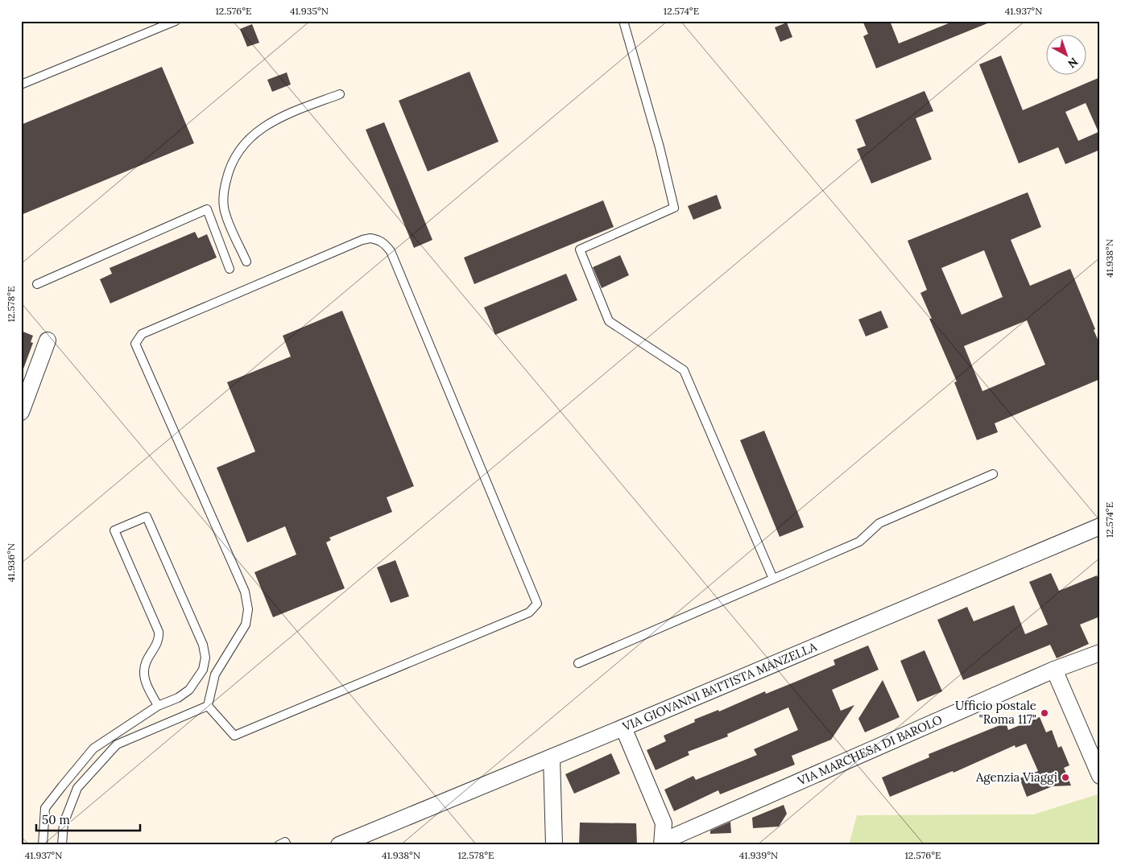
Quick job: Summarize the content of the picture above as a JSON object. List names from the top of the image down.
{
  "streets": {
    "street": ["VIA GIOVANNI BATTISTA MANZELLA", "VIA MARCHESA DI BAROLO"]
  },
  "places": ["Ufficio postale \"Roma 117\"", "Agenzia Viaggi"],
  "scale_bar": "50 m",
  "north": "bottom right",
  "coordinates": [
    "12.576°E",
    "41.935°N",
    "12.574°E",
    "41.937°N",
    "41.938°N",
    "12.578°E",
    "41.936°N",
    "41.939°N"
  ]
}
